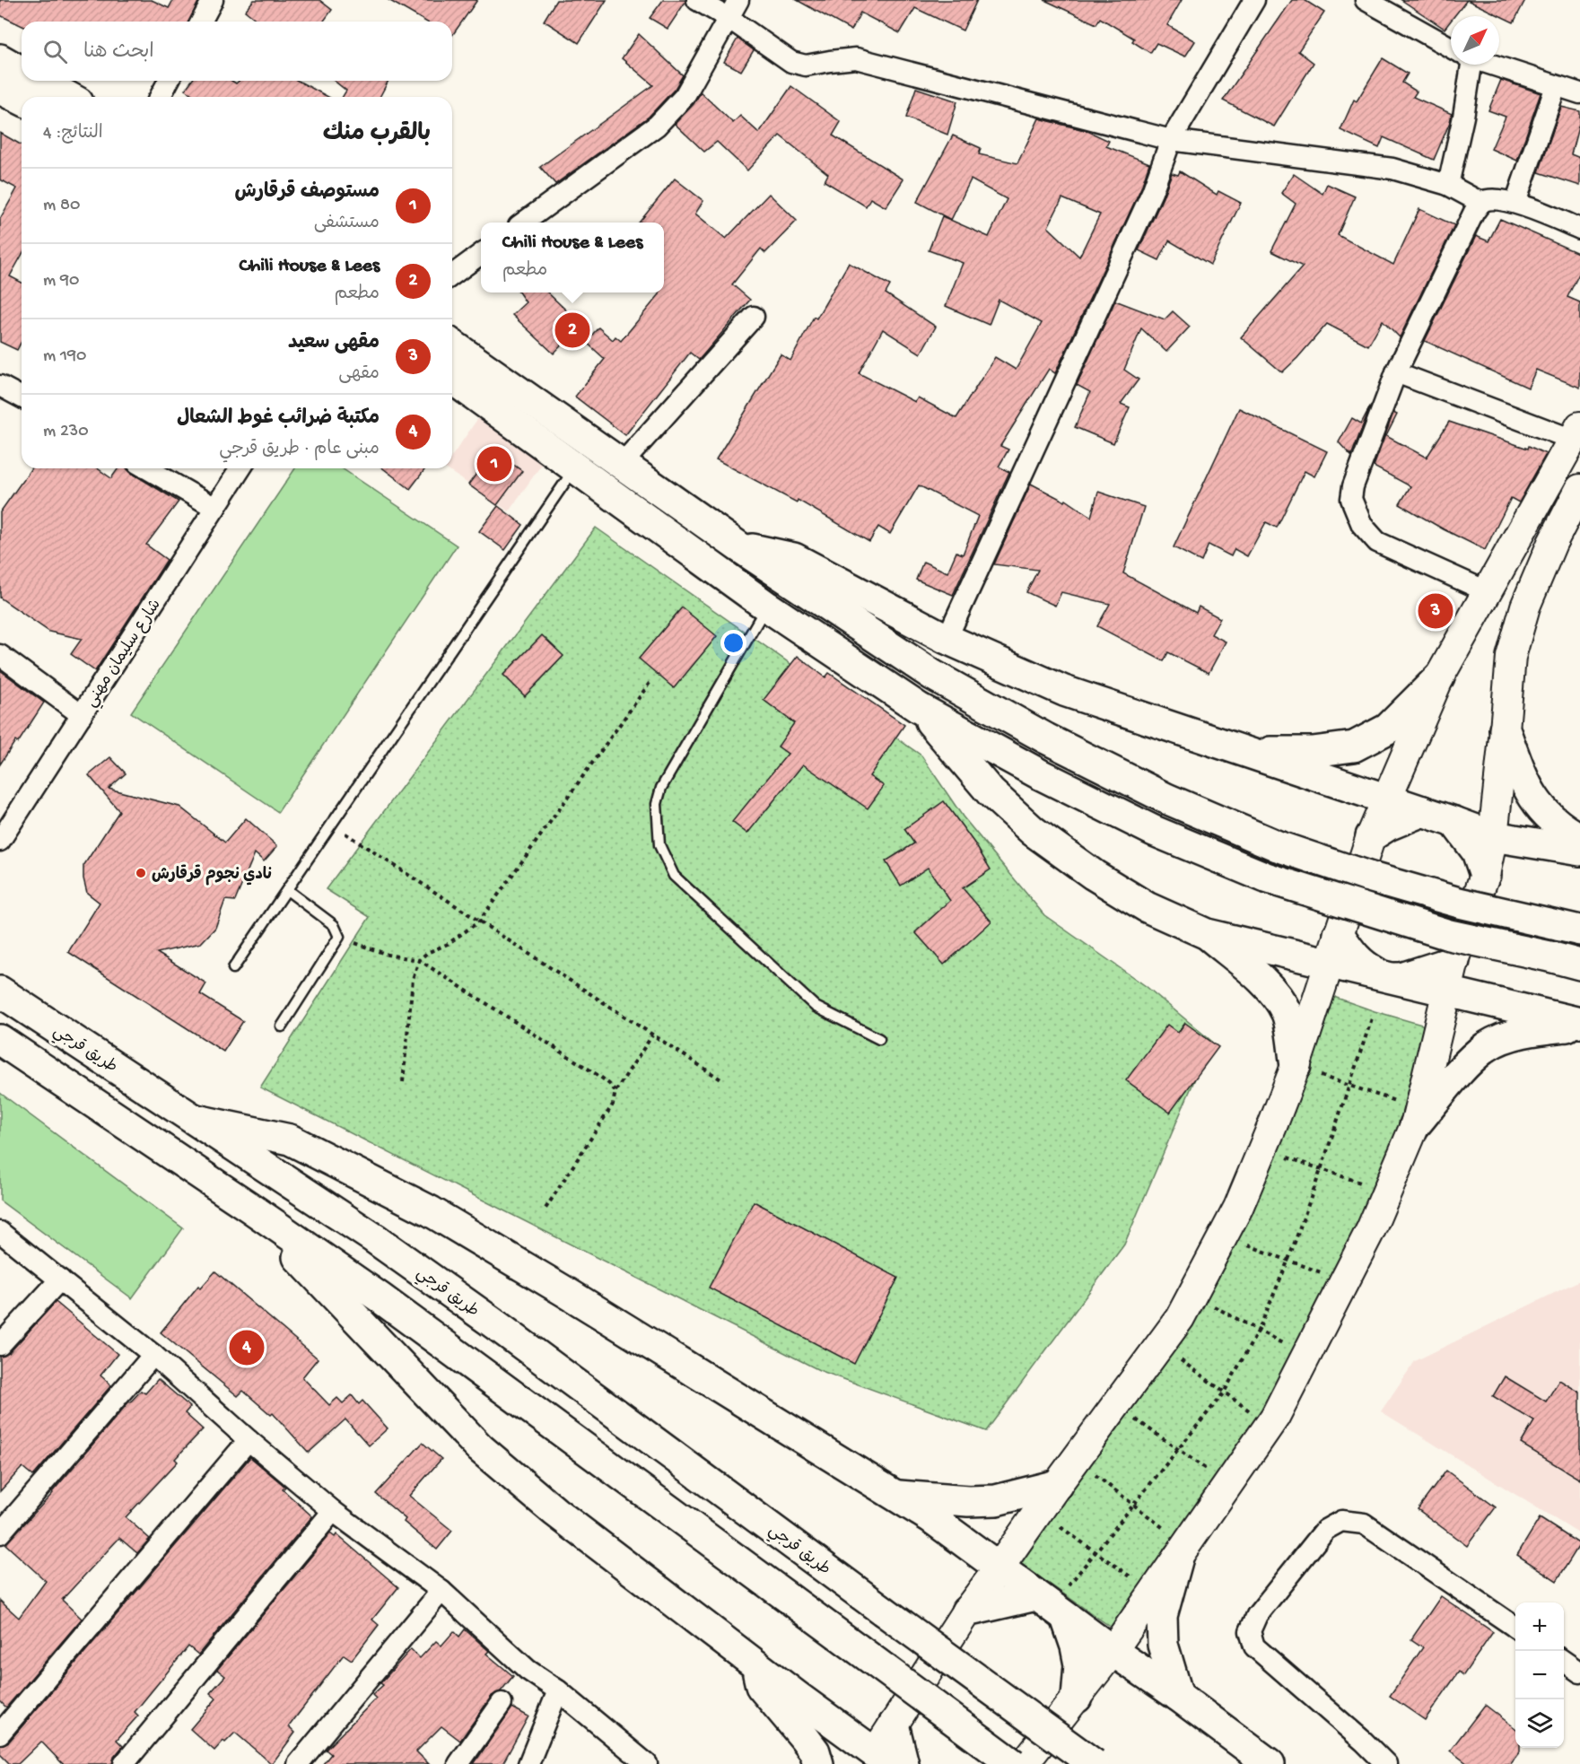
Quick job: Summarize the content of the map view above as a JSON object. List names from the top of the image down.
{
  "streets": {
    "main road": ["طريق قرجي"],
    "street": ["شارع سليمان مهني"]
  },
  "places": ["نادي نجوم قرقارش"],
  "north": "top right",
  "page": {
    "search": "ابحث هنا",
    "heading": ["بالقرب منك", "النتائج: 4"],
    "list": [
      {
        "mark": "1",
        "name": "مستوصف قرقارش",
        "note": "مستشفى",
        "value": "80 m"
      },
      {
        "mark": "2",
        "name": "Chili House & Lees",
        "note": "مطعم",
        "value": "90 m"
      },
      {
        "mark": "3",
        "name": "مقهى سعيد",
        "note": "مقهى",
        "value": "190 m"
      },
      {
        "mark": "4",
        "name": "مكتبة ضرائب غوط الشعال",
        "note": "مبنى عام · طريق قرجي",
        "value": "230 m"
      }
    ],
    "popup": ["Chili House & Lees", "مطعم"],
    "pins": [
      "2",
      "1",
      "3",
      "4"
    ],
    "map_buttons": ["+", "−"]
  }
}
